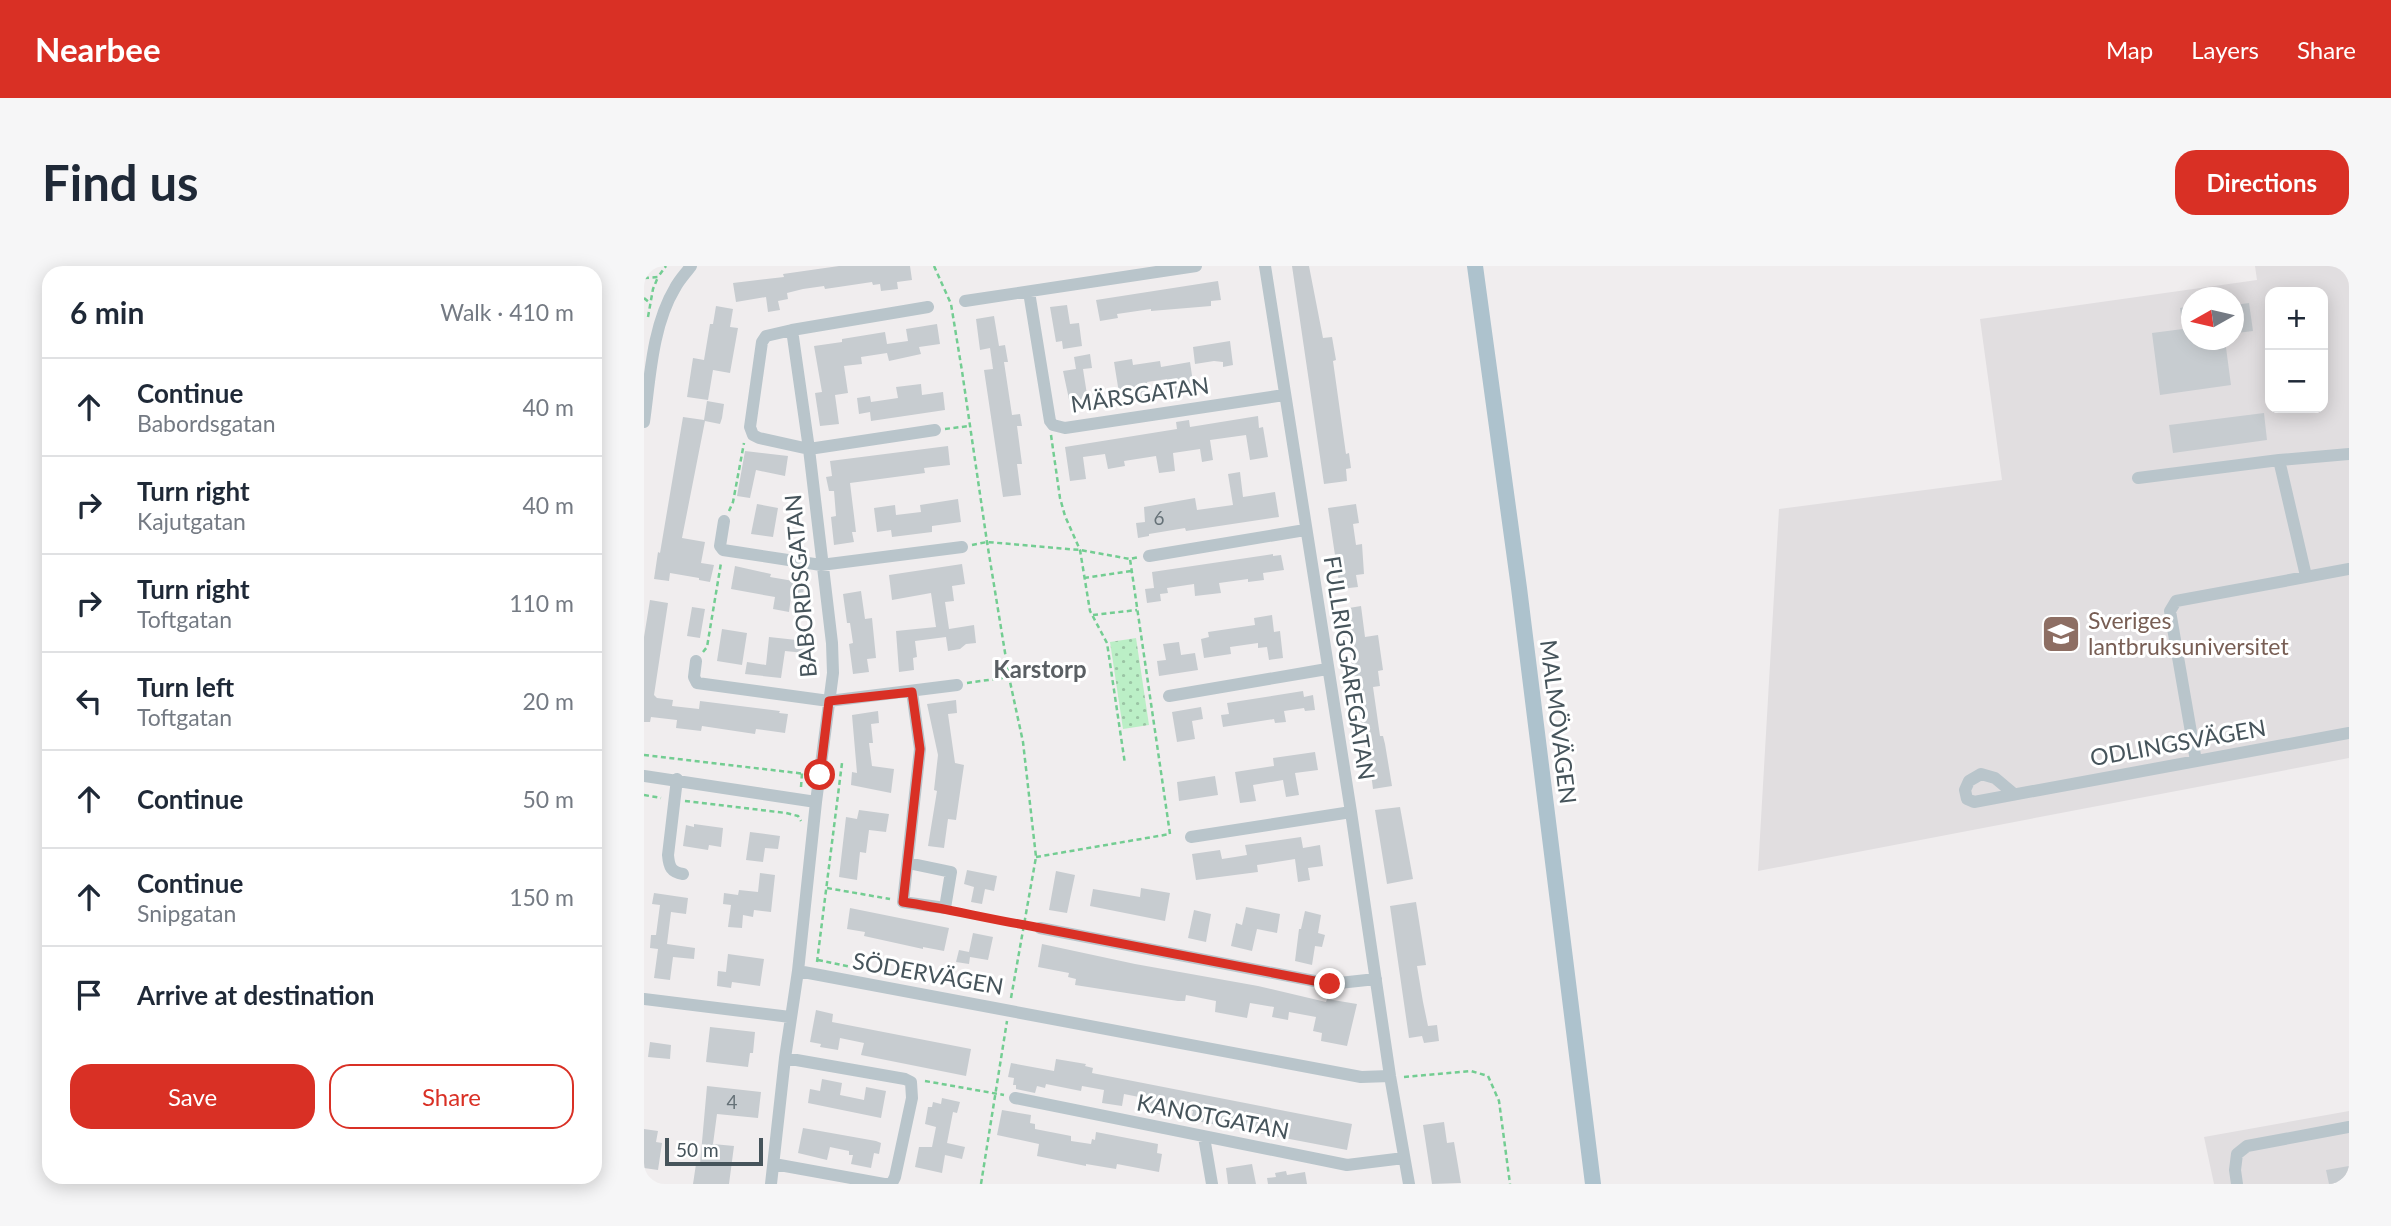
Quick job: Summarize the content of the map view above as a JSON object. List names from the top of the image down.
{
  "streets": {
    "main road": ["MALMÖVÄGEN"],
    "street": [
      "MÄRSGATAN",
      "BABORDSGATAN",
      "FULLRIGGAREGATAN",
      "ODLINGSVÄGEN",
      "SÖDERVÄGEN",
      "KANOTGATAN"
    ]
  },
  "crossings": [
    ["MÄRSGATAN", "FULLRIGGAREGATAN"],
    ["FULLRIGGAREGATAN", "SÖDERVÄGEN"],
    ["FULLRIGGAREGATAN", "KANOTGATAN"]
  ],
  "districts": ["Karstorp"],
  "places": {
    "school or university": ["Sveriges lantbruksuniversitet"]
  },
  "house_numbers": ["6", "4"],
  "scale_bar": "50 m",
  "north": "left",
  "page": {
    "header": "Nearbee",
    "nav": ["Map", "Layers", "Share"],
    "buttons": [
      "Directions",
      ["Save", "Share"]
    ],
    "title": "Find us",
    "heading": ["6 min", "Walk · 410 m"],
    "map_buttons": ["+", "−"],
    "list": [
      ["Continue", "Babordsgatan", "40 m"],
      ["Turn right", "Kajutgatan", "40 m"],
      ["Turn right", "Toftgatan", "110 m"],
      ["Turn left", "Toftgatan", "20 m"],
      ["Continue", "50 m"],
      ["Continue", "Snipgatan", "150 m"],
      "Arrive at destination"
    ],
    "scale": "50 m"
  }
}
